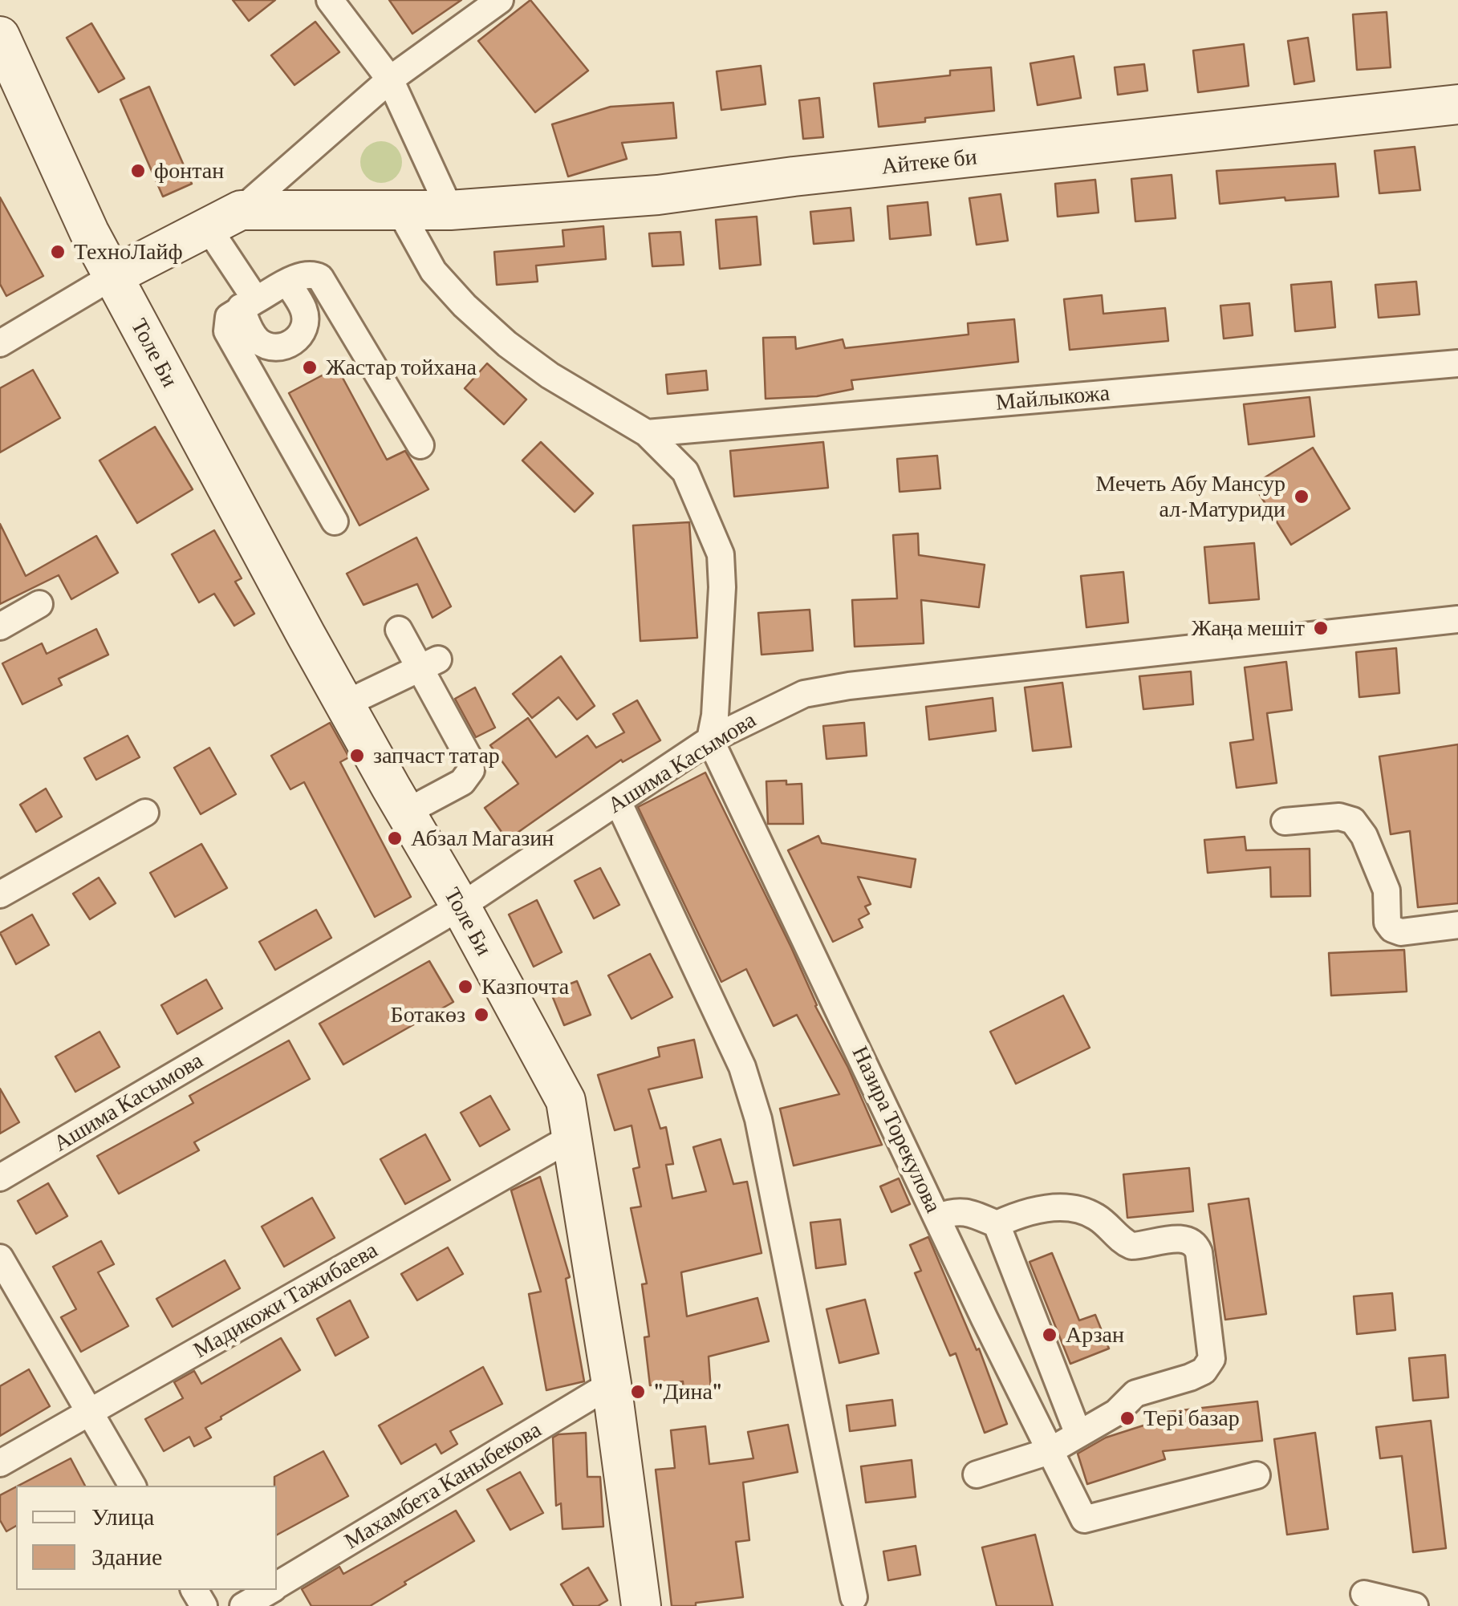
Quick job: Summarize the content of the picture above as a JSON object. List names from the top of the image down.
{
  "streets": {
    "street": [
      "Айтеке би",
      "Толе Би",
      "Майлыкожа",
      "Ашима Касымова",
      "Назира Торекулова",
      "Мадикожи Тажибаева",
      "Махамбета Каныбекова"
    ]
  },
  "crossings": [
    ["Толе Би", "Ашима Касымова"],
    ["Толе Би", "Мадикожи Тажибаева"],
    ["Толе Би", "Махамбета Каныбекова"],
    ["Ашима Касымова", "Назира Торекулова"]
  ],
  "places": [
    "фонтан",
    "ТехноЛайф",
    "Жастар тойхана",
    "Мечеть Абу Мансур ал-Матуриди",
    "Жаңа мешіт",
    "запчаст татар",
    "Абзал Магазин",
    "Казпочта",
    "Ботакөз",
    "Арзан",
    "\"Дина\"",
    "Тері базар"
  ],
  "legend": ["Улица", "Здание"]
}
